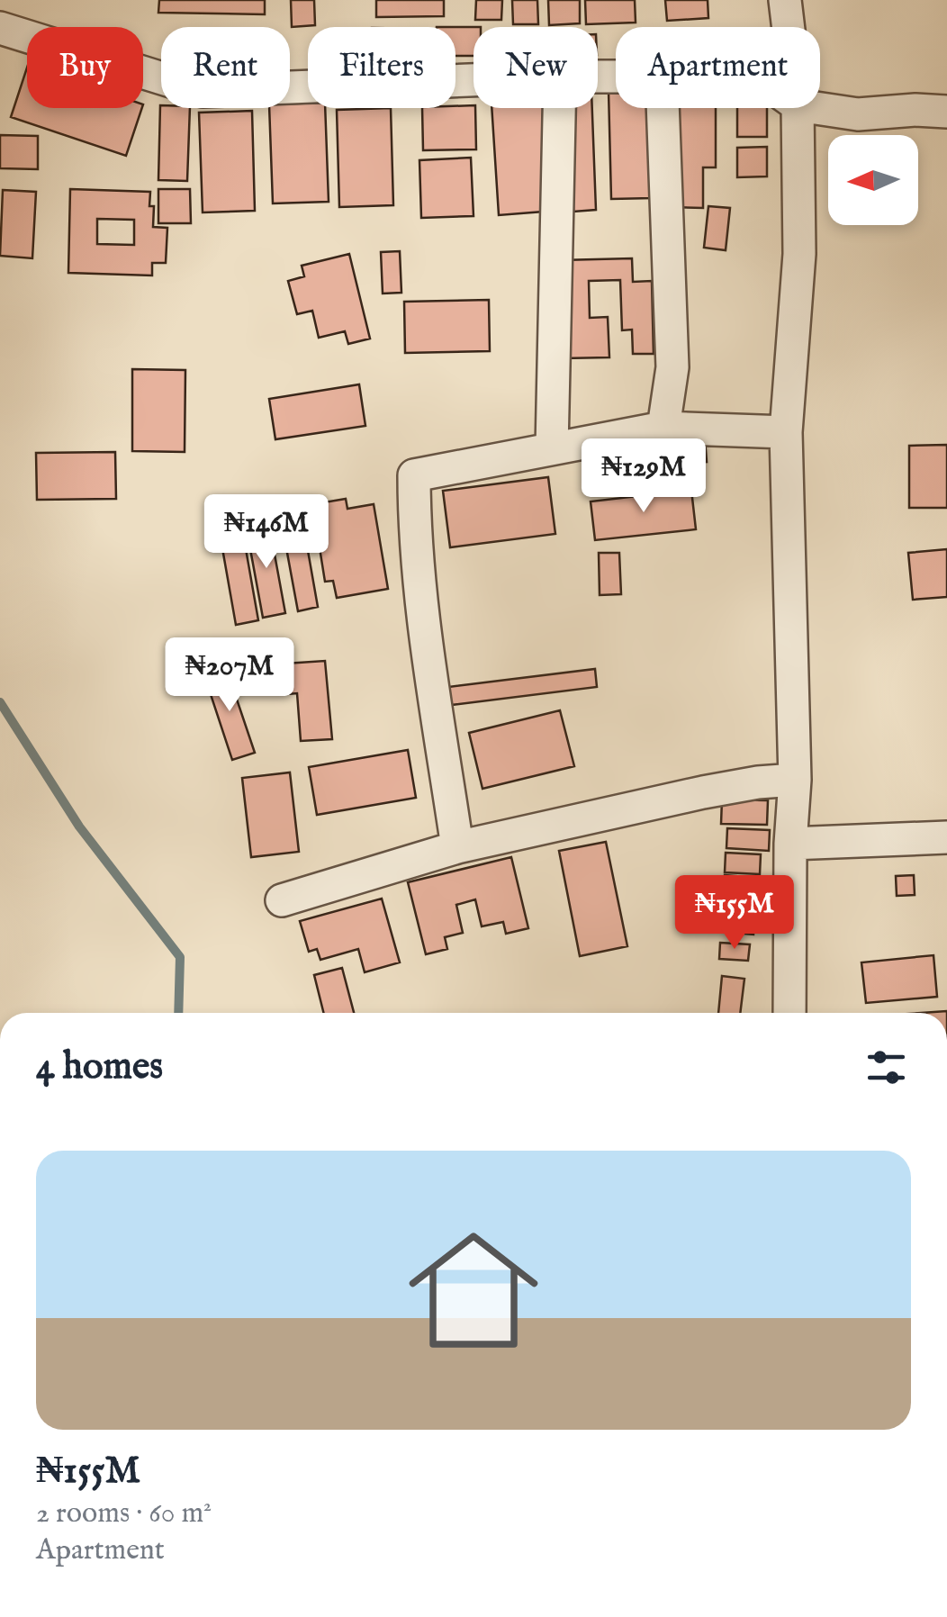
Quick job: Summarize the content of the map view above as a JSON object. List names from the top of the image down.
{
  "north": "left",
  "page": {
    "chip": [
      "Buy",
      "Rent",
      "Filters",
      "New",
      "Apartment"
    ],
    "price": [
      "₦129M",
      "₦146M",
      "₦207M",
      "₦155M"
    ],
    "heading": "4 homes",
    "list": [
      {
        "name": "₦155M",
        "note": "2 rooms · 60 m² · Apartment"
      }
    ]
  }
}
